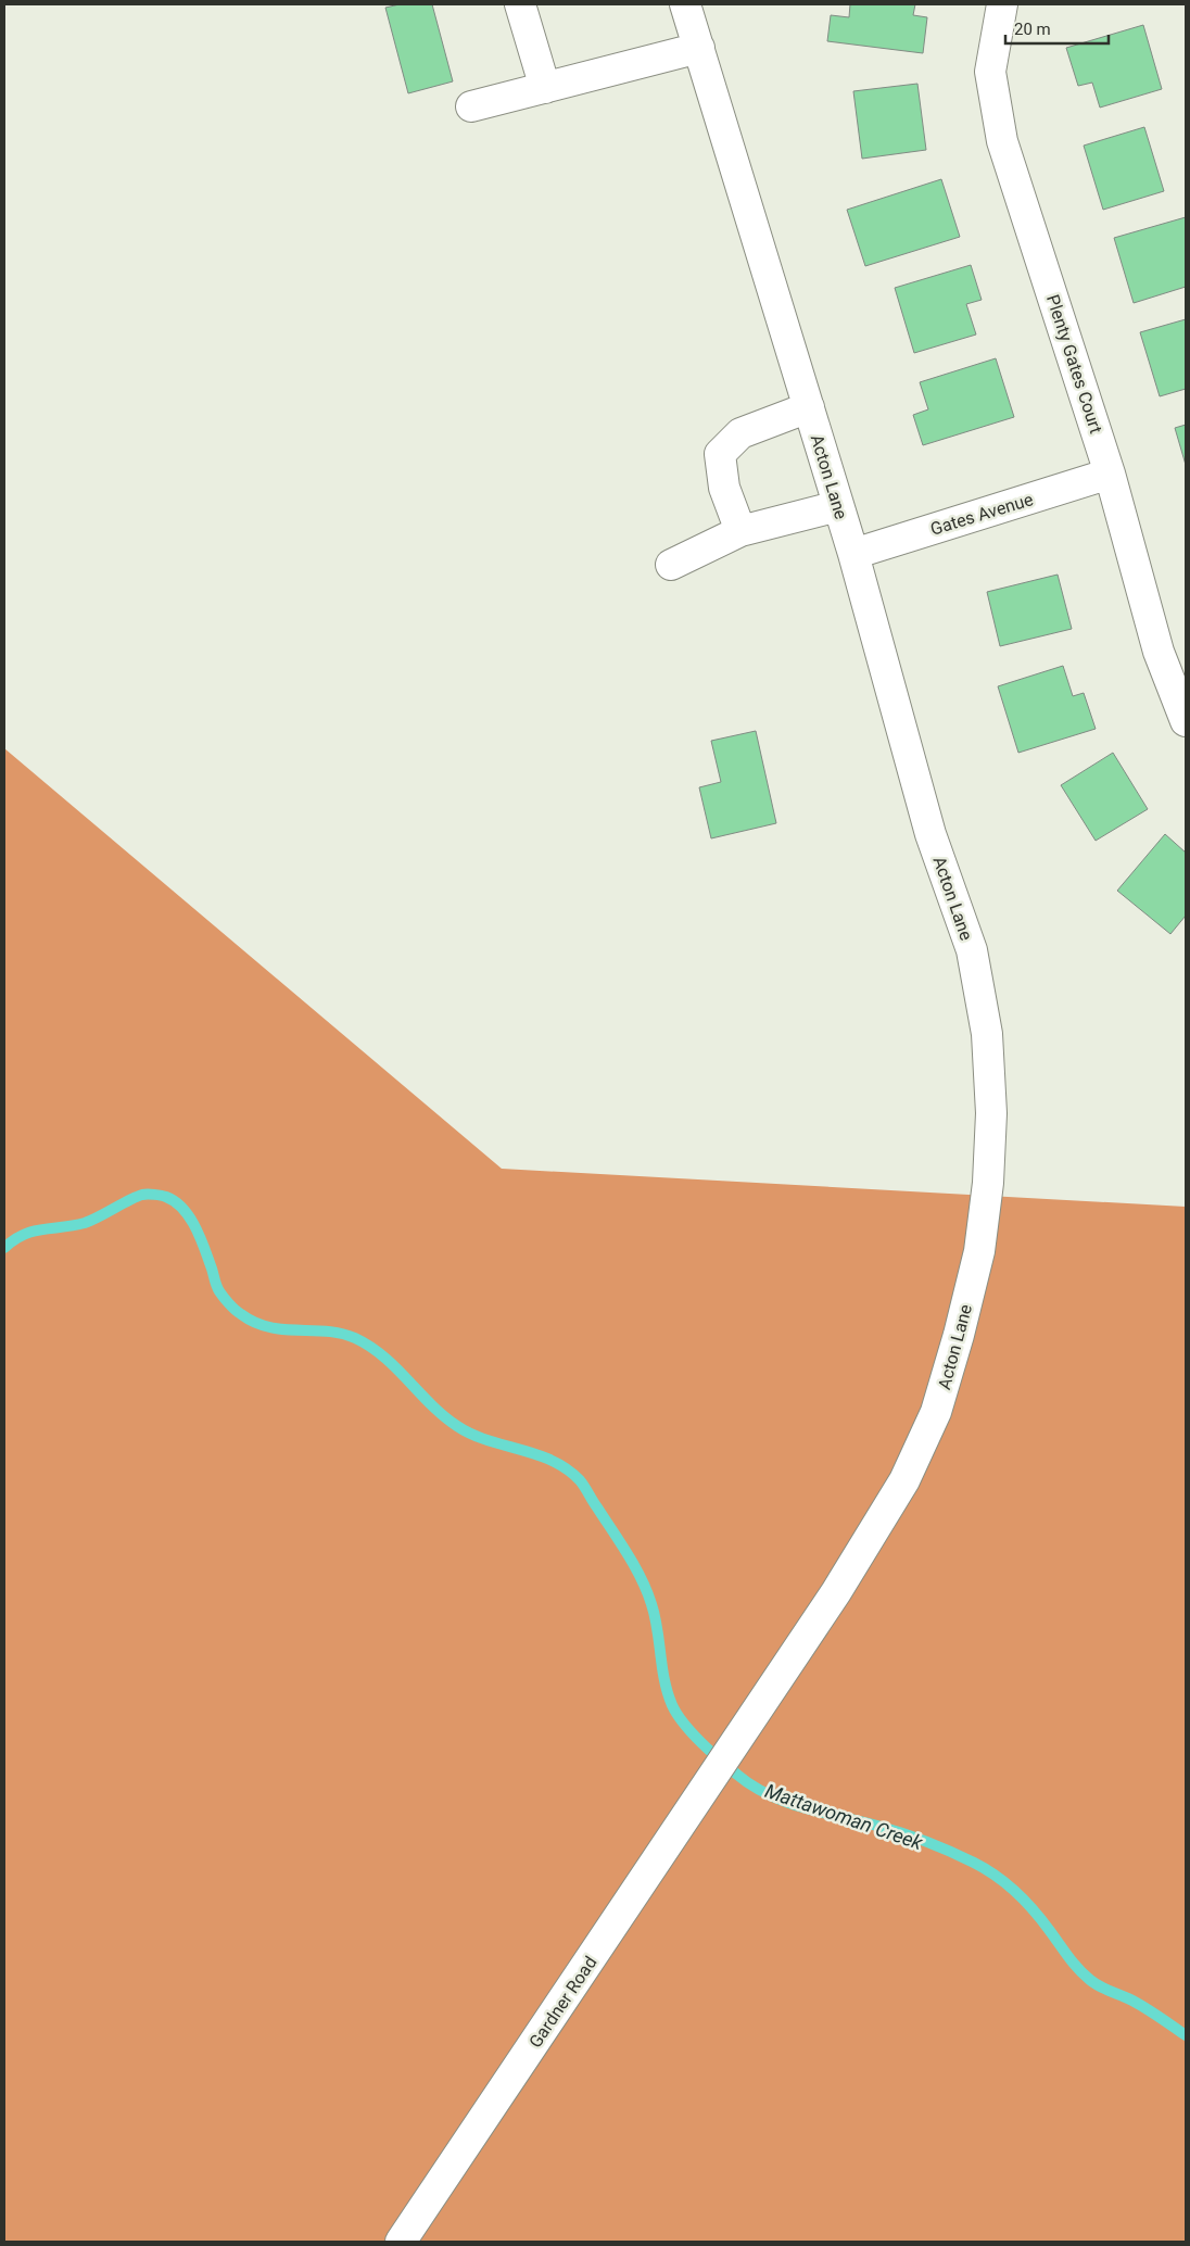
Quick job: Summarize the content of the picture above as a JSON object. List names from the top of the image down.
{
  "streets": {
    "street": [
      "Plenty Gates Court",
      "Acton Lane",
      "Gates Avenue",
      "Gardner Road"
    ]
  },
  "crossings": [
    ["Plenty Gates Court", "Gates Avenue"],
    ["Acton Lane", "Gates Avenue"],
    ["Acton Lane", "Gardner Road"]
  ],
  "water": ["Mattawoman Creek"],
  "scale_bar": "20 m"
}
